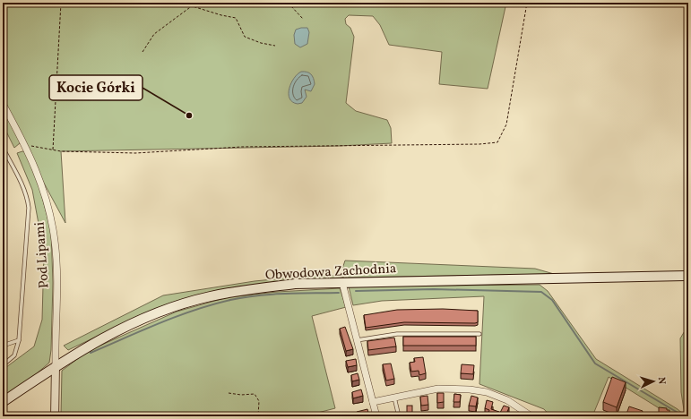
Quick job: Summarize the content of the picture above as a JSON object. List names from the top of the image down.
{
  "streets": {
    "main road": ["Obwodowa Zachodnia"],
    "street": ["Pod Lipami"]
  },
  "crossings": [
    ["Pod Lipami", "Obwodowa Zachodnia"]
  ],
  "places": ["Kocie Górki"],
  "north": "right"
}
